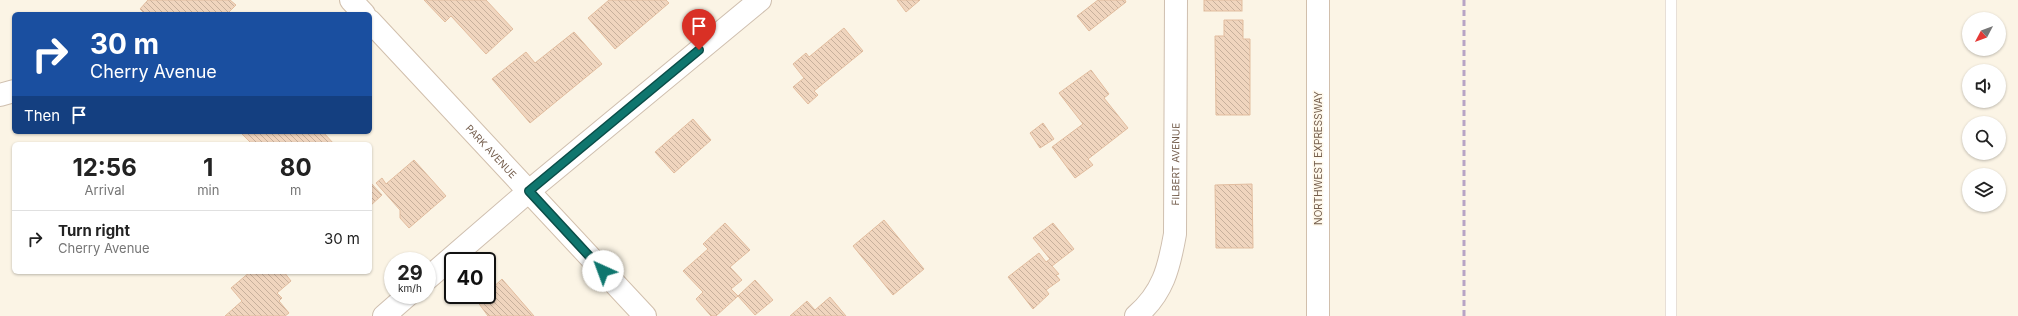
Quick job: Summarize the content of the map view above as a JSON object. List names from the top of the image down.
{
  "streets": {
    "street": ["PARK AVENUE", "NORTHWEST EXPRESSWAY", "FILBERT AVENUE"]
  },
  "north": "bottom left",
  "page": {
    "turn": ["30 m", "Cherry Avenue"],
    "then": "Then",
    "eta": [
      "12:56",
      "Arrival",
      "1",
      "min",
      "80",
      "m"
    ],
    "list": [
      {
        "name": "Turn right",
        "note": "Cherry Avenue",
        "value": "30 m"
      }
    ],
    "speed": "29 km/h",
    "limit": "40"
  }
}
